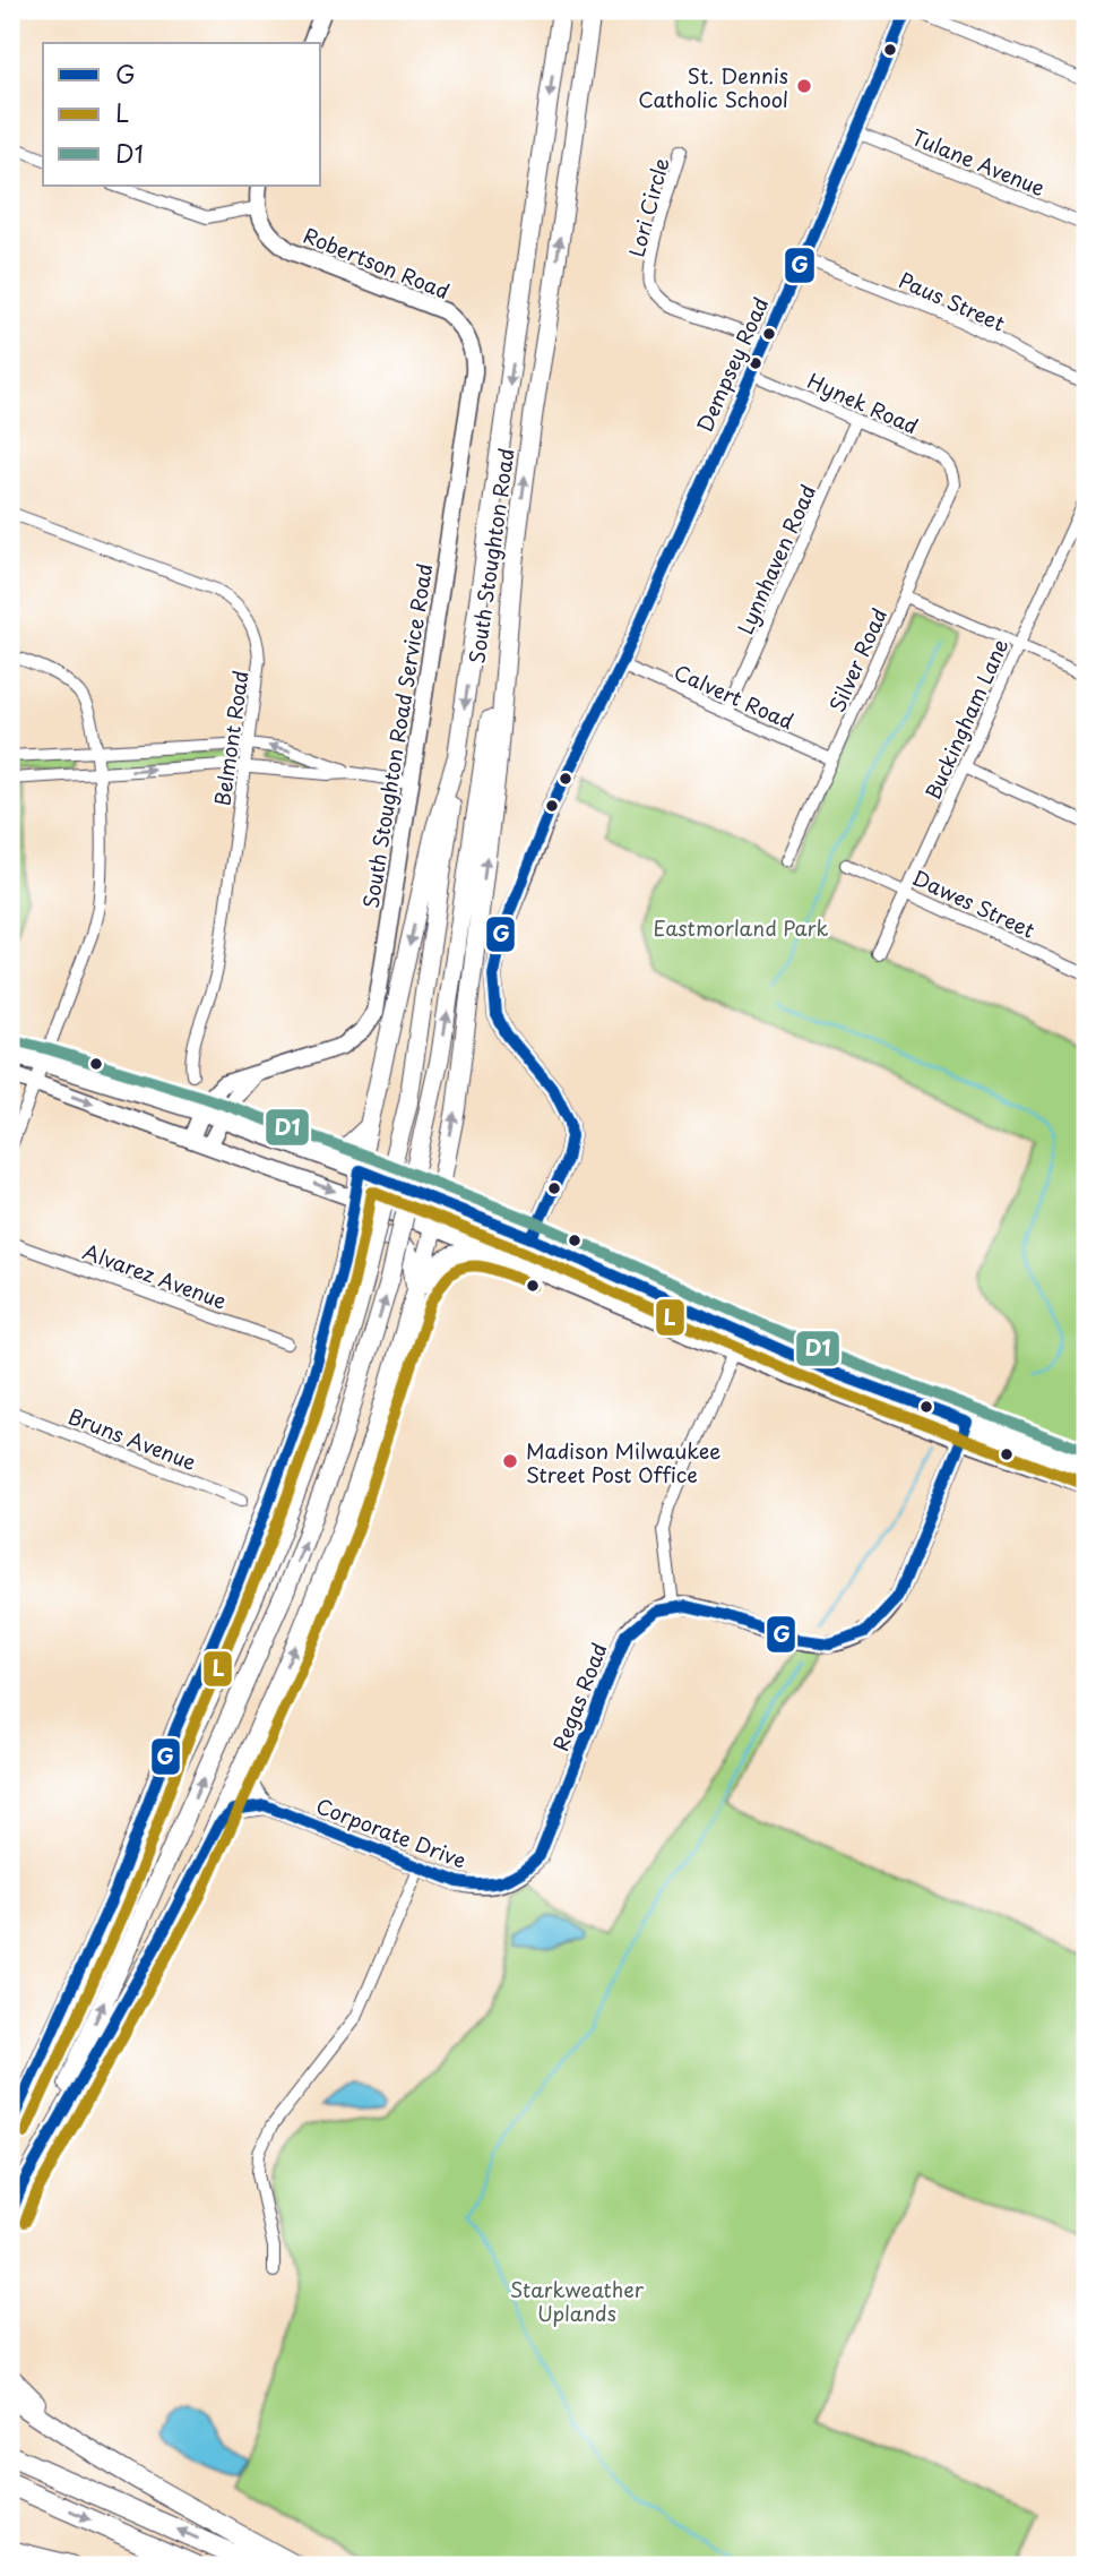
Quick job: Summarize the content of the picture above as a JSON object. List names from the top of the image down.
{
  "streets": {
    "main road": ["South Stoughton Road"],
    "street": [
      "Tulane Avenue",
      "Lori Circle",
      "Robertson Road",
      "Paus Street",
      "Dempsey Road",
      "Hynek Road",
      "Lynnhaven Road",
      "Silver Road",
      "Calvert Road",
      "Buckingham Lane",
      "South Stoughton Road Service Road",
      "Belmont Road",
      "Dawes Street",
      "Alvarez Avenue",
      "Bruns Avenue",
      "Regas Road",
      "Corporate Drive"
    ]
  },
  "crossings": [
    ["Tulane Avenue", "Dempsey Road"],
    ["Lori Circle", "Dempsey Road"],
    ["Robertson Road", "South Stoughton Road Service Road"],
    ["Paus Street", "Dempsey Road"],
    ["Dempsey Road", "Hynek Road"],
    ["Dempsey Road", "Calvert Road"],
    ["Hynek Road", "Lynnhaven Road"],
    ["Hynek Road", "Silver Road"],
    ["Lynnhaven Road", "Calvert Road"],
    ["Silver Road", "Calvert Road"],
    ["Buckingham Lane", "Dawes Street"],
    ["Regas Road", "Corporate Drive"]
  ],
  "parks": ["Eastmorland Park", "Starkweather Uplands"],
  "places": ["St. Dennis Catholic School", "Madison Milwaukee Street Post Office"],
  "lines": ["transit line G", "transit line D1", "transit line L"],
  "legend": ["G", "L", "D1"]
}
